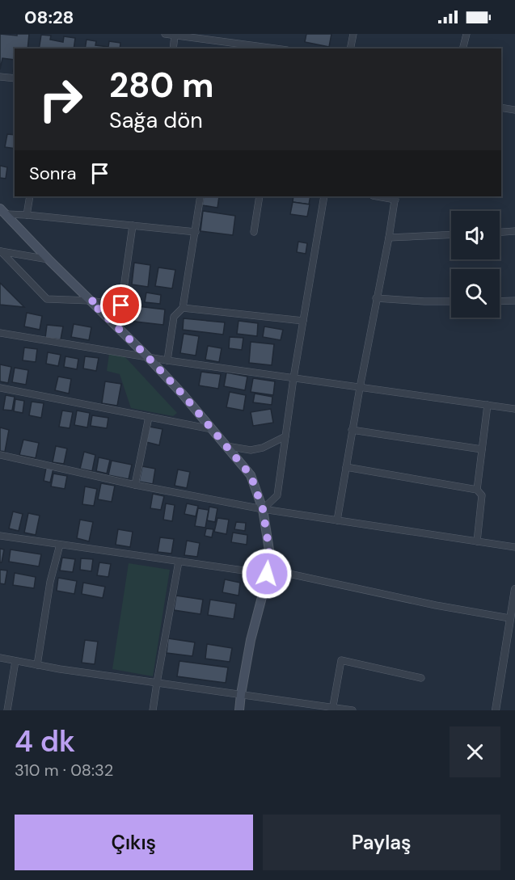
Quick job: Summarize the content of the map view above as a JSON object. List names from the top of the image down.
{
  "page": {
    "status": "08:28",
    "turn": ["280 m", "Sağa dön"],
    "then": "Sonra",
    "heading": ["4 dk", "310 m · 08:32"],
    "buttons": ["Çıkış", "Paylaş"]
  }
}
